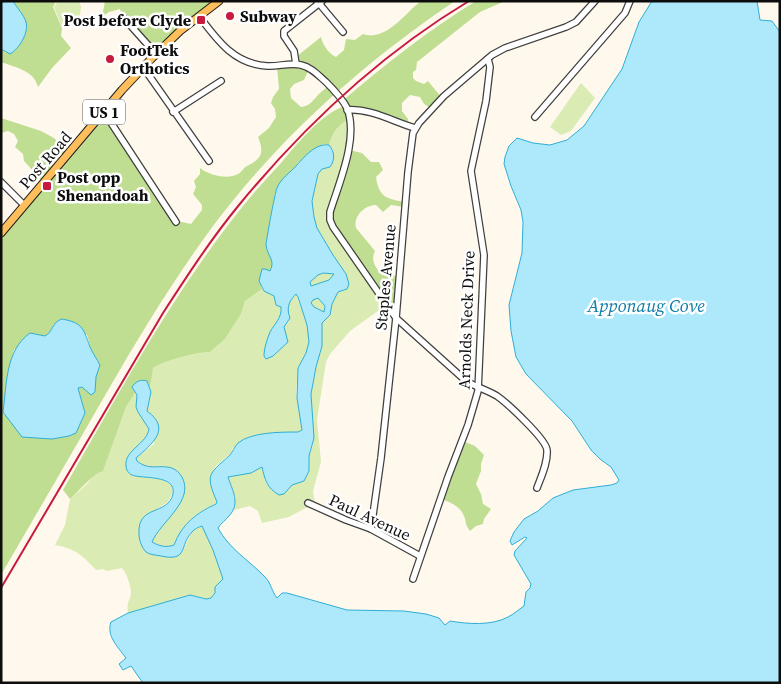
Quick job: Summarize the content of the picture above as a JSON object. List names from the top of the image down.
{
  "streets": {
    "main road": ["US 1", "Post Road"],
    "street": ["Staples Avenue", "Arnolds Neck Drive", "Paul Avenue"]
  },
  "crossings": [
    ["Staples Avenue", "Arnolds Neck Drive"],
    ["Staples Avenue", "Paul Avenue"],
    ["Arnolds Neck Drive", "Paul Avenue"]
  ],
  "water": ["Apponaug Cove"],
  "places": {
    "other": ["Subway", "FootTek Orthotics"],
    "transit": ["Post before Clyde", "Post opp Shenandoah"]
  }
}
